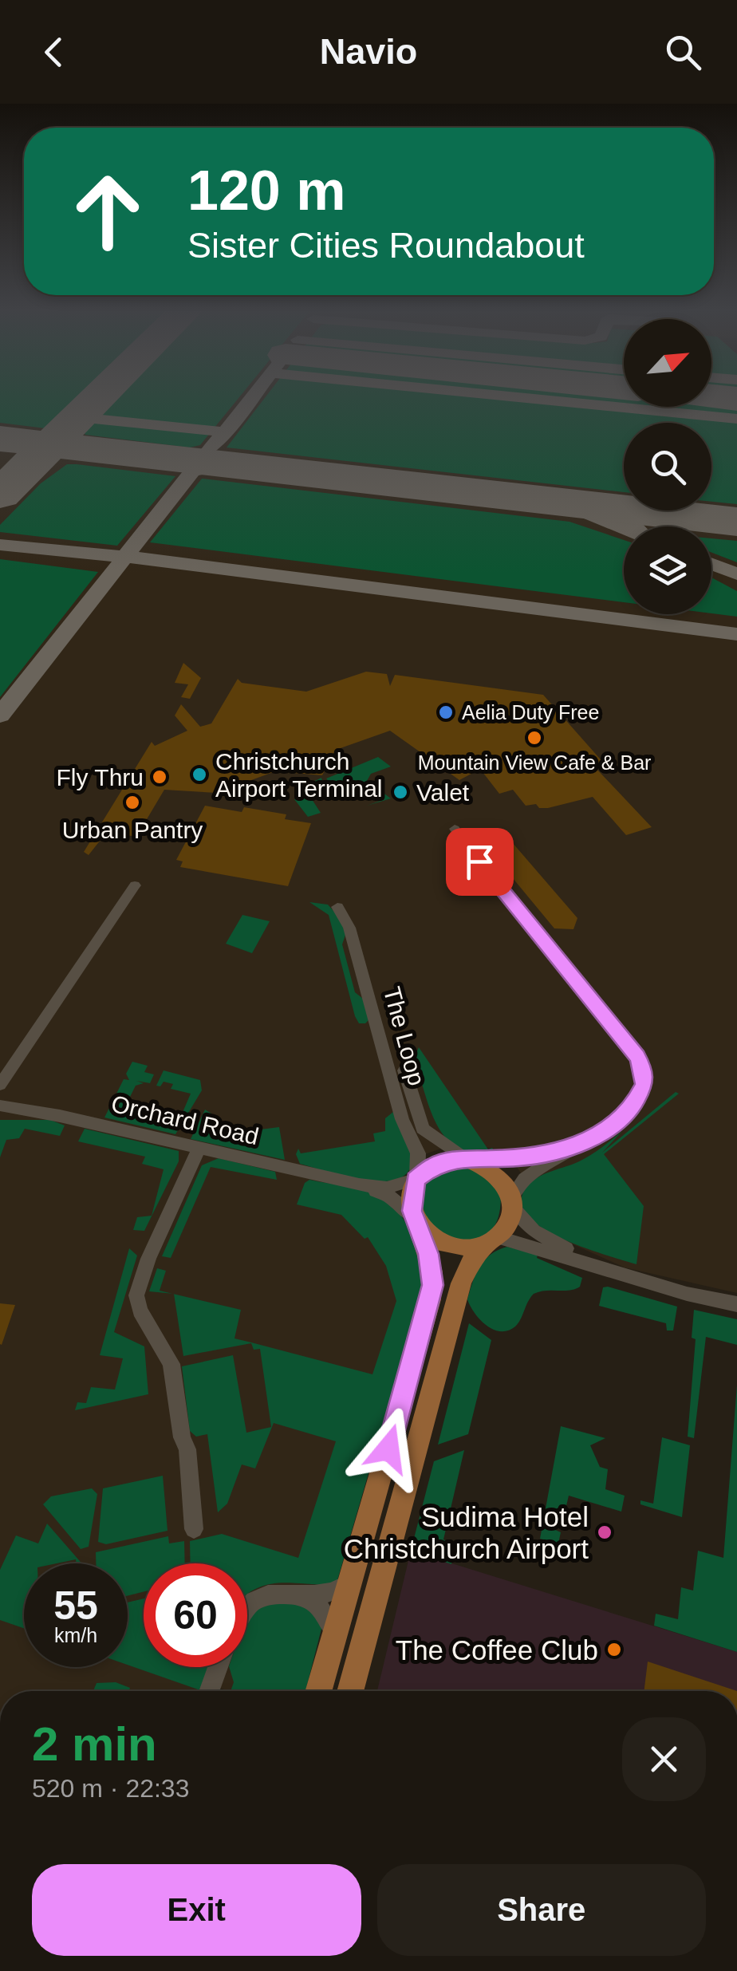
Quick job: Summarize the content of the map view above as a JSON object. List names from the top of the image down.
{
  "streets": {
    "street": ["The Loop", "Orchard Road"]
  },
  "crossings": [
    ["The Loop", "Orchard Road"]
  ],
  "places": [
    "Aelia Duty Free",
    "Mountain View Cafe & Bar",
    "Christchurch Airport Terminal",
    "Fly Thru",
    "Valet",
    "Urban Pantry",
    "Sudima Hotel Christchurch Airport",
    "The Coffee Club"
  ],
  "north": "top right",
  "page": {
    "header": "Navio",
    "turn": ["120 m", "Sister Cities Roundabout"],
    "speed": "55 km/h",
    "limit": "60",
    "heading": ["2 min", "520 m · 22:33"],
    "buttons": ["Exit", "Share"]
  }
}
